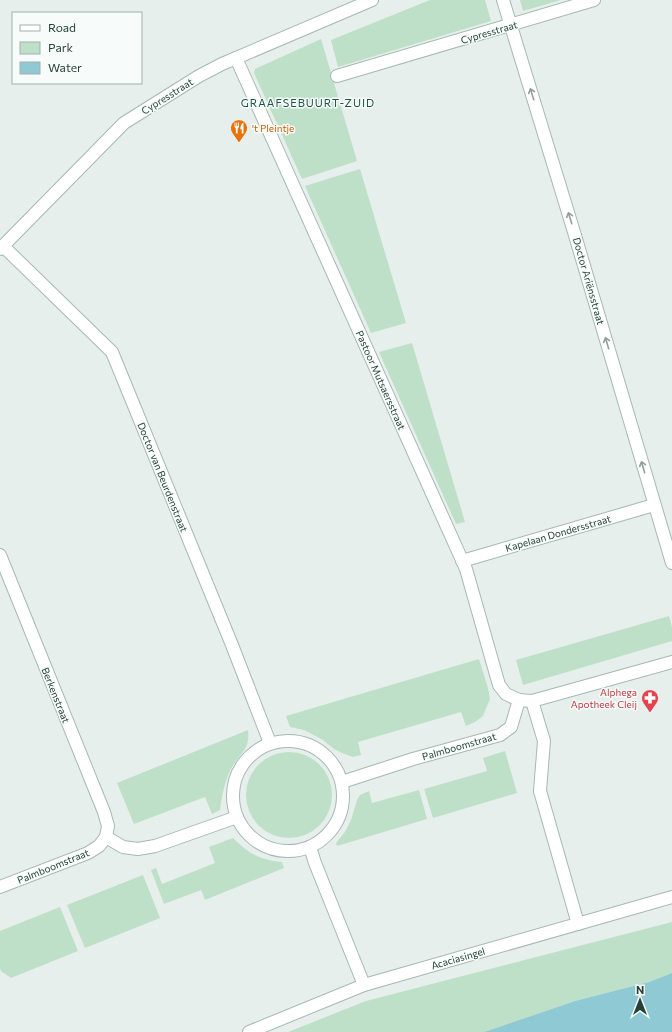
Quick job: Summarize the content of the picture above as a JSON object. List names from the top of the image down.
{
  "streets": {
    "street": [
      "Cypresstraat",
      "Doctor Ariënsstraat",
      "Pastoor Mutsaersstraat",
      "Doctor van Beurdenstraat",
      "Kapelaan Dondersstraat",
      "Berkenstraat",
      "Palmboomstraat",
      "Acaciasingel"
    ]
  },
  "crossings": [
    ["Cypresstraat", "Doctor Ariënsstraat"],
    ["Cypresstraat", "Pastoor Mutsaersstraat"],
    ["Cypresstraat", "Doctor van Beurdenstraat"],
    ["Doctor Ariënsstraat", "Kapelaan Dondersstraat"],
    ["Pastoor Mutsaersstraat", "Kapelaan Dondersstraat"],
    ["Pastoor Mutsaersstraat", "Palmboomstraat"],
    ["Doctor van Beurdenstraat", "Palmboomstraat"],
    ["Berkenstraat", "Palmboomstraat"]
  ],
  "one_way": ["Doctor Ariënsstraat"],
  "districts": ["GRAAFSEBUURT-ZUID"],
  "places": {
    "restaurant": ["'t Pleintje"],
    "pharmacy": ["Alphega Apotheek Cleij"]
  },
  "legend": ["Road", "Park", "Water"],
  "north": "top"
}
